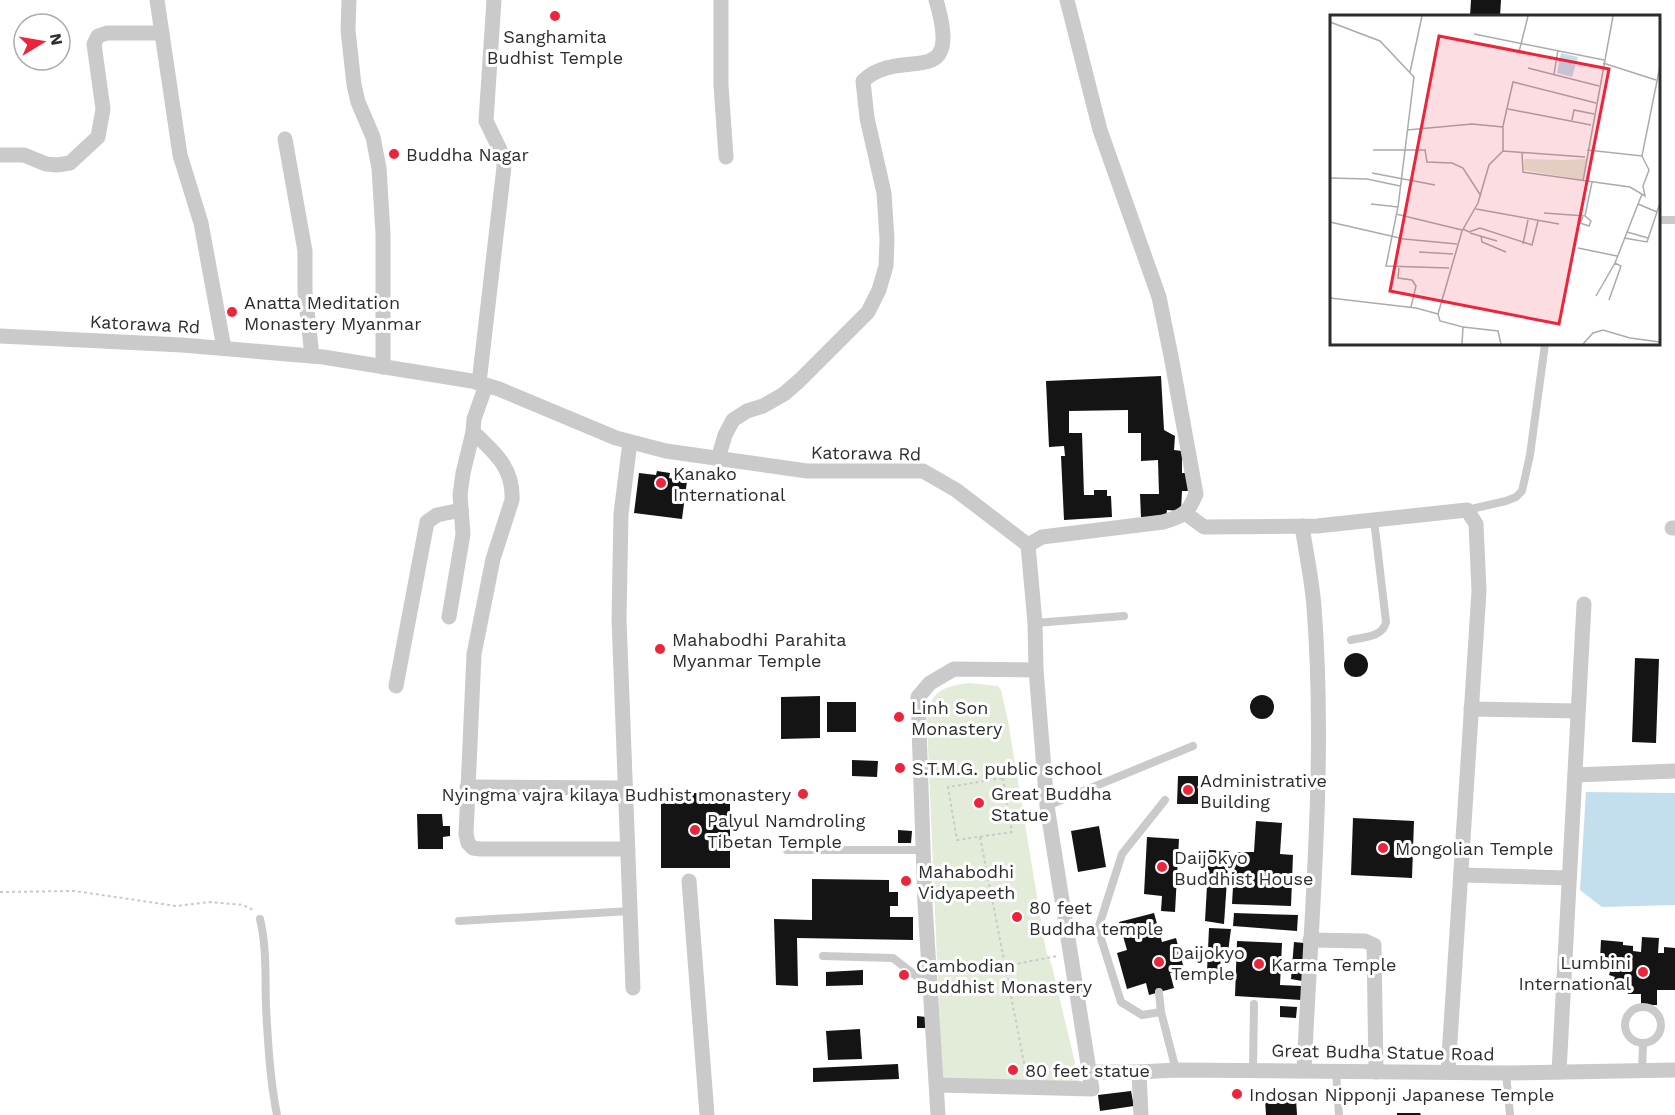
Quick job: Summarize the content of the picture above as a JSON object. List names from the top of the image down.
{
  "streets": {
    "street": ["Katorawa Rd", "Great Budha Statue Road"]
  },
  "places": [
    "Sanghamita Budhist Temple",
    "Buddha Nagar",
    "Anatta Meditation Monastery Myanmar",
    "Kanako International",
    "Mahabodhi Parahita Myanmar Temple",
    "Linh Son Monastery",
    "S.T.M.G. public school",
    "Administrative Building",
    "Nyingma vajra kilaya Budhist monastery",
    "Great Buddha Statue",
    "Palyul Namdroling Tibetan Temple",
    "Mongolian Temple",
    "Daijokyo Buddhist House",
    "Mahabodhi Vidyapeeth",
    "80 feet Buddha temple",
    "Daijokyo Temple",
    "Karma Temple",
    "Lumbini International",
    "Cambodian Buddhist Monastery",
    "80 feet statue",
    "Indosan Nipponji Japanese Temple"
  ],
  "north": "right"
}
